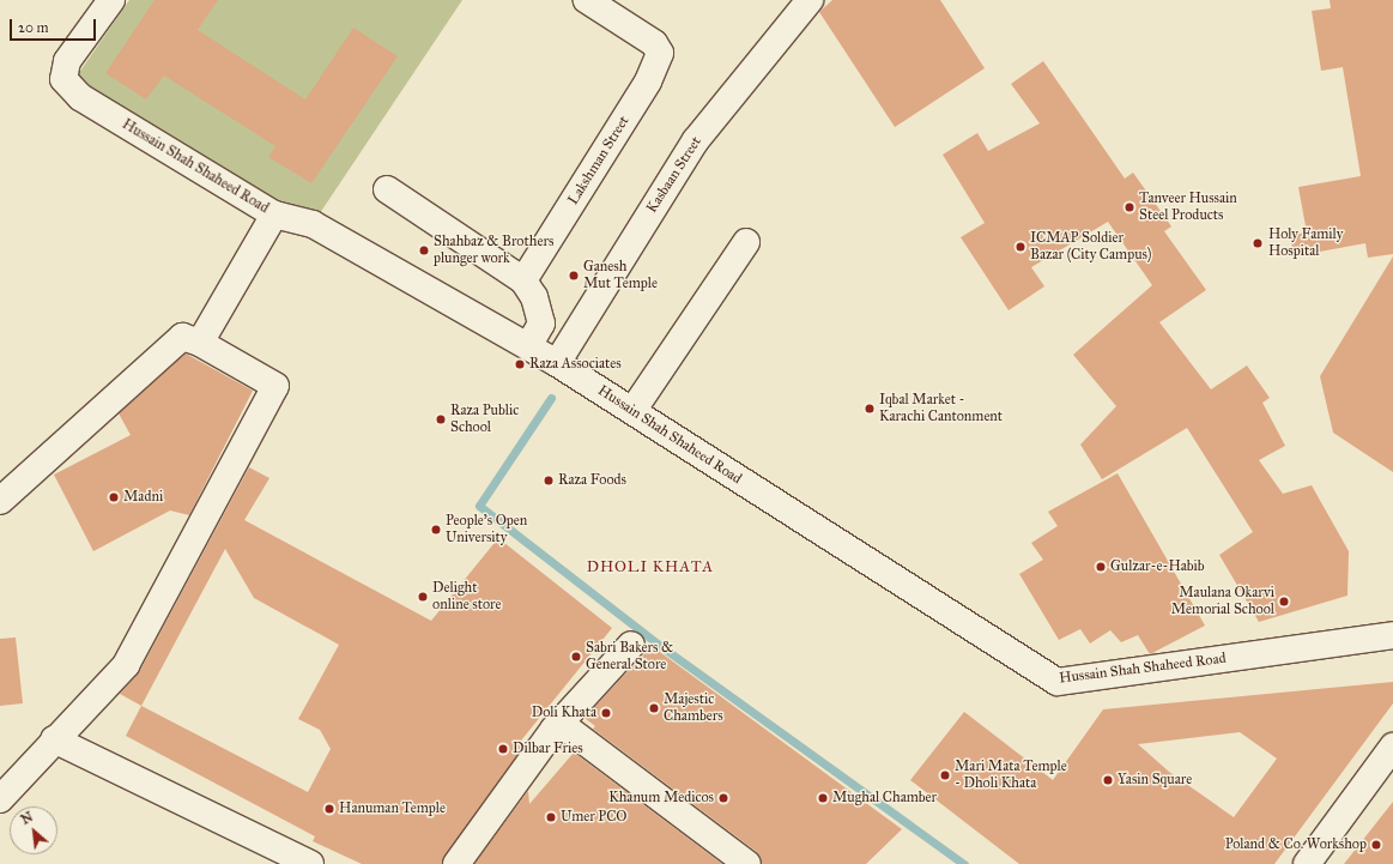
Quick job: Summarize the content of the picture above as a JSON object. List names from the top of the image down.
{
  "streets": {
    "street": ["Lakshman Street", "Hussain Shah Shaheed Road", "Kasbaan Street"]
  },
  "crossings": [
    ["Hussain Shah Shaheed Road", "Kasbaan Street"]
  ],
  "districts": ["DHOLI KHATA"],
  "places": [
    "Tanveer Hussain Steel Products",
    "Holy Family Hospital",
    "ICMAP Soldier Bazar (City Campus)",
    "Shahbaz & Brothers plunger work",
    "Ganesh Mut Temple",
    "Raza Associates",
    "Iqbal Market - Karachi Cantonment",
    "Raza Public School",
    "Raza Foods",
    "Madni",
    "People's Open University",
    "Gulzar-e-Habib",
    "Delight online store",
    "Maulana Okarvi Memorial School",
    "Sabri Bakers & General Store",
    "Majestic Chambers",
    "Doli Khata",
    "Dilbar Fries",
    "Mari Mata Temple - Dholi Khata",
    "Yasin Square",
    "Khanum Medicos",
    "Mughal Chamber",
    "Hanuman Temple",
    "Umer PCO",
    "Poland & Co. Workshop"
  ],
  "scale_bar": "20 m",
  "north": "top left"
}
